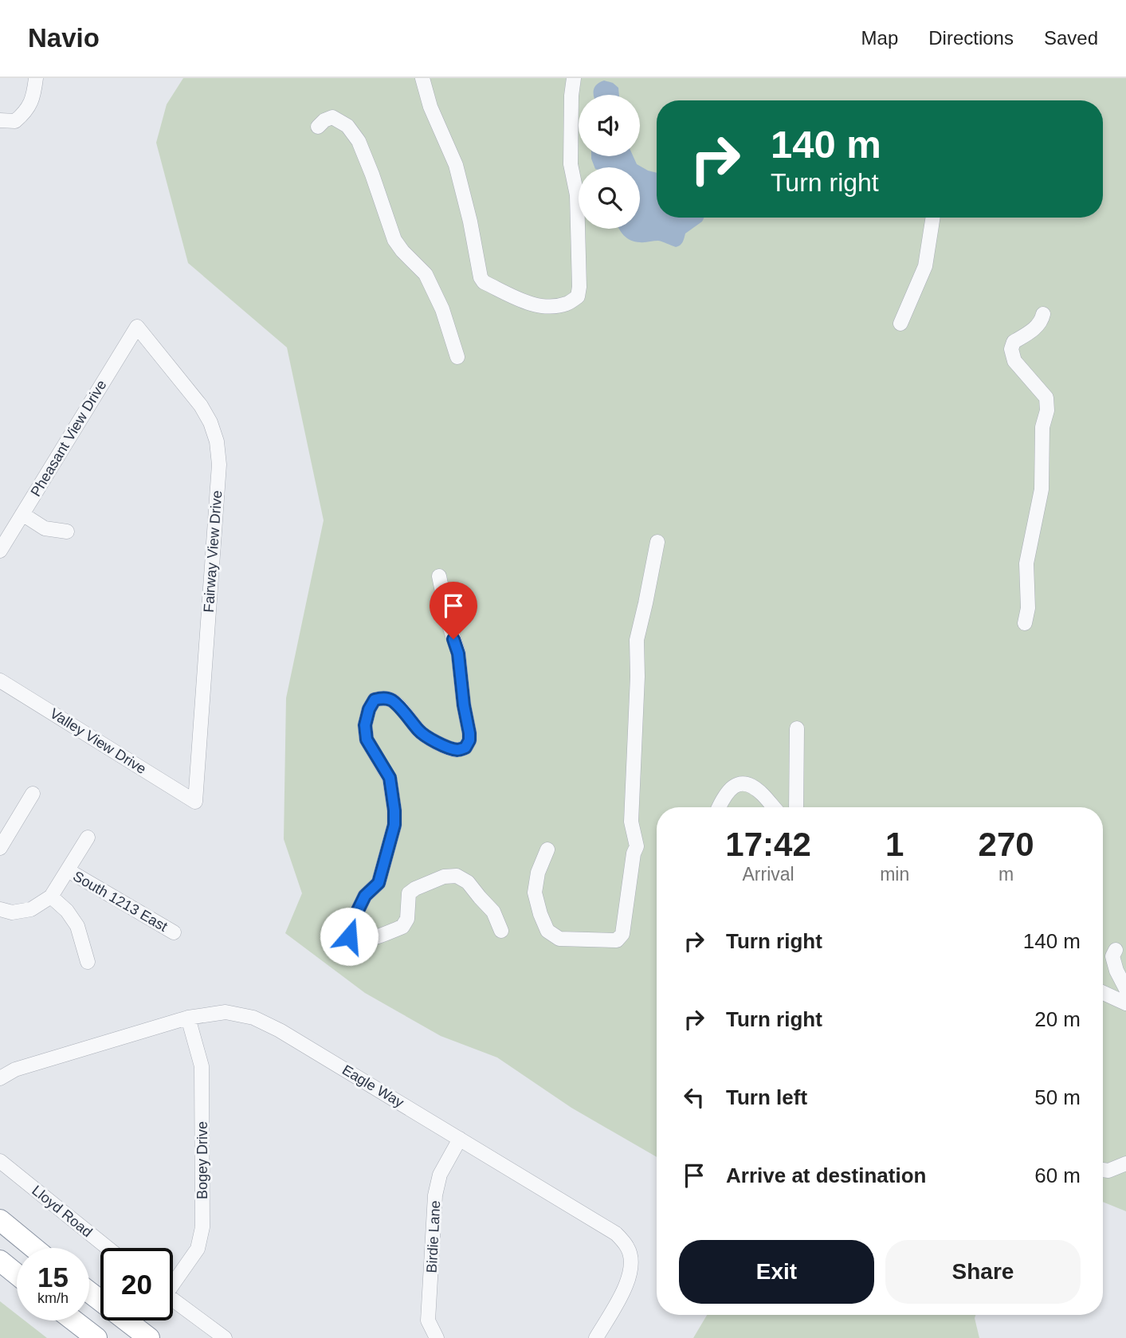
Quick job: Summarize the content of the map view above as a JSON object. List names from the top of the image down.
{
  "streets": {
    "street": [
      "Pheasant View Drive",
      "Fairway View Drive",
      "Valley View Drive",
      "South 1213 East",
      "Eagle Way",
      "Bogey Drive",
      "Lloyd Road",
      "Birdie Lane"
    ]
  },
  "crossings": [
    ["Pheasant View Drive", "Fairway View Drive"],
    ["Fairway View Drive", "Valley View Drive"],
    ["Eagle Way", "Bogey Drive"],
    ["Eagle Way", "Birdie Lane"]
  ],
  "page": {
    "header": "Navio",
    "nav": ["Map", "Directions", "Saved"],
    "turn": ["140 m", "Turn right"],
    "eta": [
      "17:42",
      "Arrival",
      "1",
      "min",
      "270",
      "m"
    ],
    "list": [
      {
        "name": "Turn right",
        "value": "140 m"
      },
      {
        "name": "Turn right",
        "value": "20 m"
      },
      {
        "name": "Turn left",
        "value": "50 m"
      },
      {
        "name": "Arrive at destination",
        "value": "60 m"
      }
    ],
    "buttons": ["Exit", "Share"],
    "speed": "15 km/h",
    "limit": "20"
  }
}
